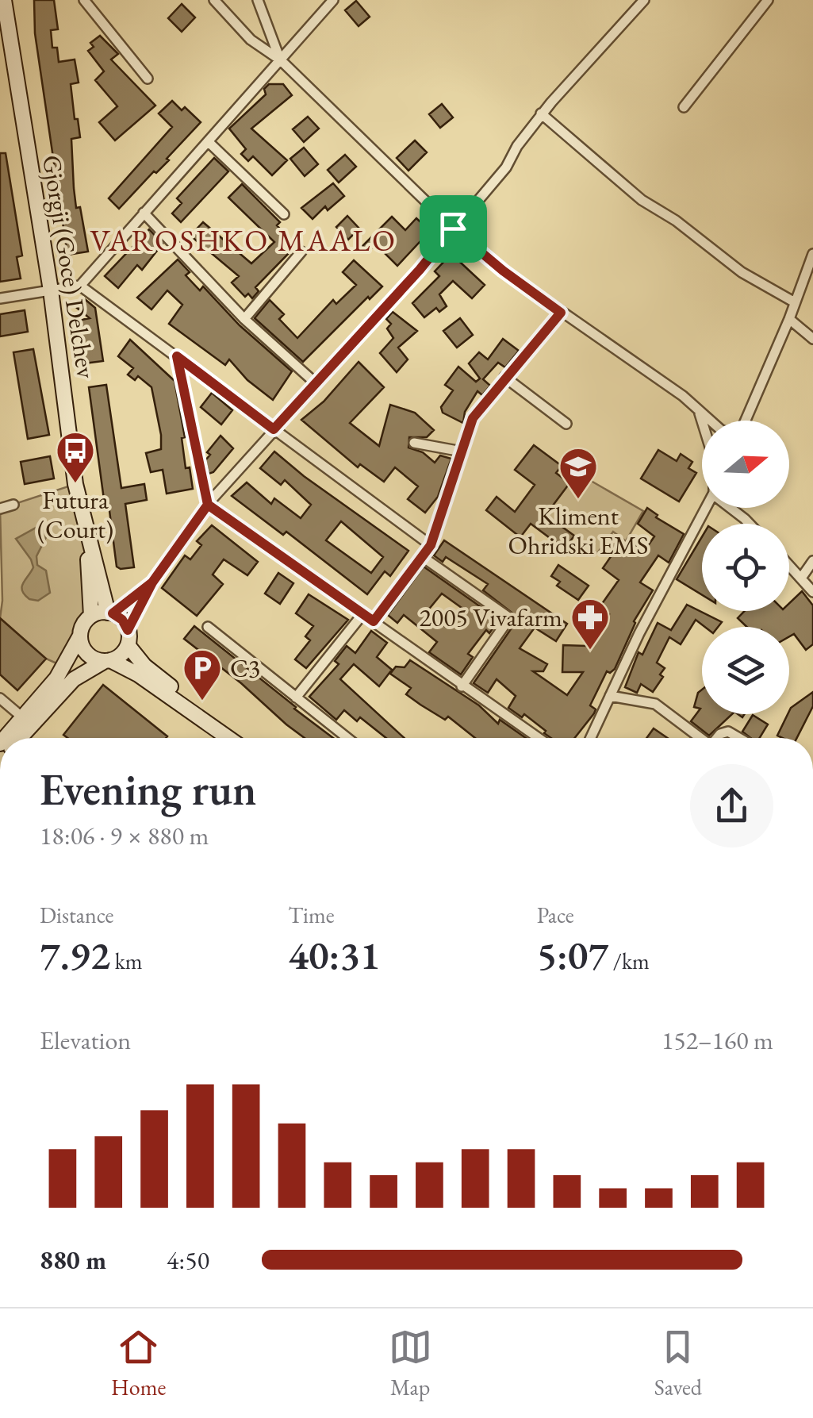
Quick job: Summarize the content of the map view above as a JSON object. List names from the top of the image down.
{
  "streets": {
    "main road": ["Gjorgji (Goce) Delchev"]
  },
  "districts": ["VAROSHKO MAALO"],
  "places": {
    "bus stop": ["Futura (Court)"],
    "school or university": ["Kliment Ohridski EMS"],
    "pharmacy": ["2005 Vivafarm"],
    "parking": ["C3"]
  },
  "north": "right",
  "page": {
    "heading": ["Evening run", "18:06 · 9 × 880 m"],
    "stats": [
      ["Distance", "7.92 km"],
      ["Time", "40:31"],
      ["Pace", "5:07 /km"]
    ],
    "chart": ["Elevation", "152–160 m"],
    "list": [
      {
        "name": "880 m",
        "note": "4:50"
      }
    ],
    "tabs": ["Home", "Map", "Saved"]
  }
}
